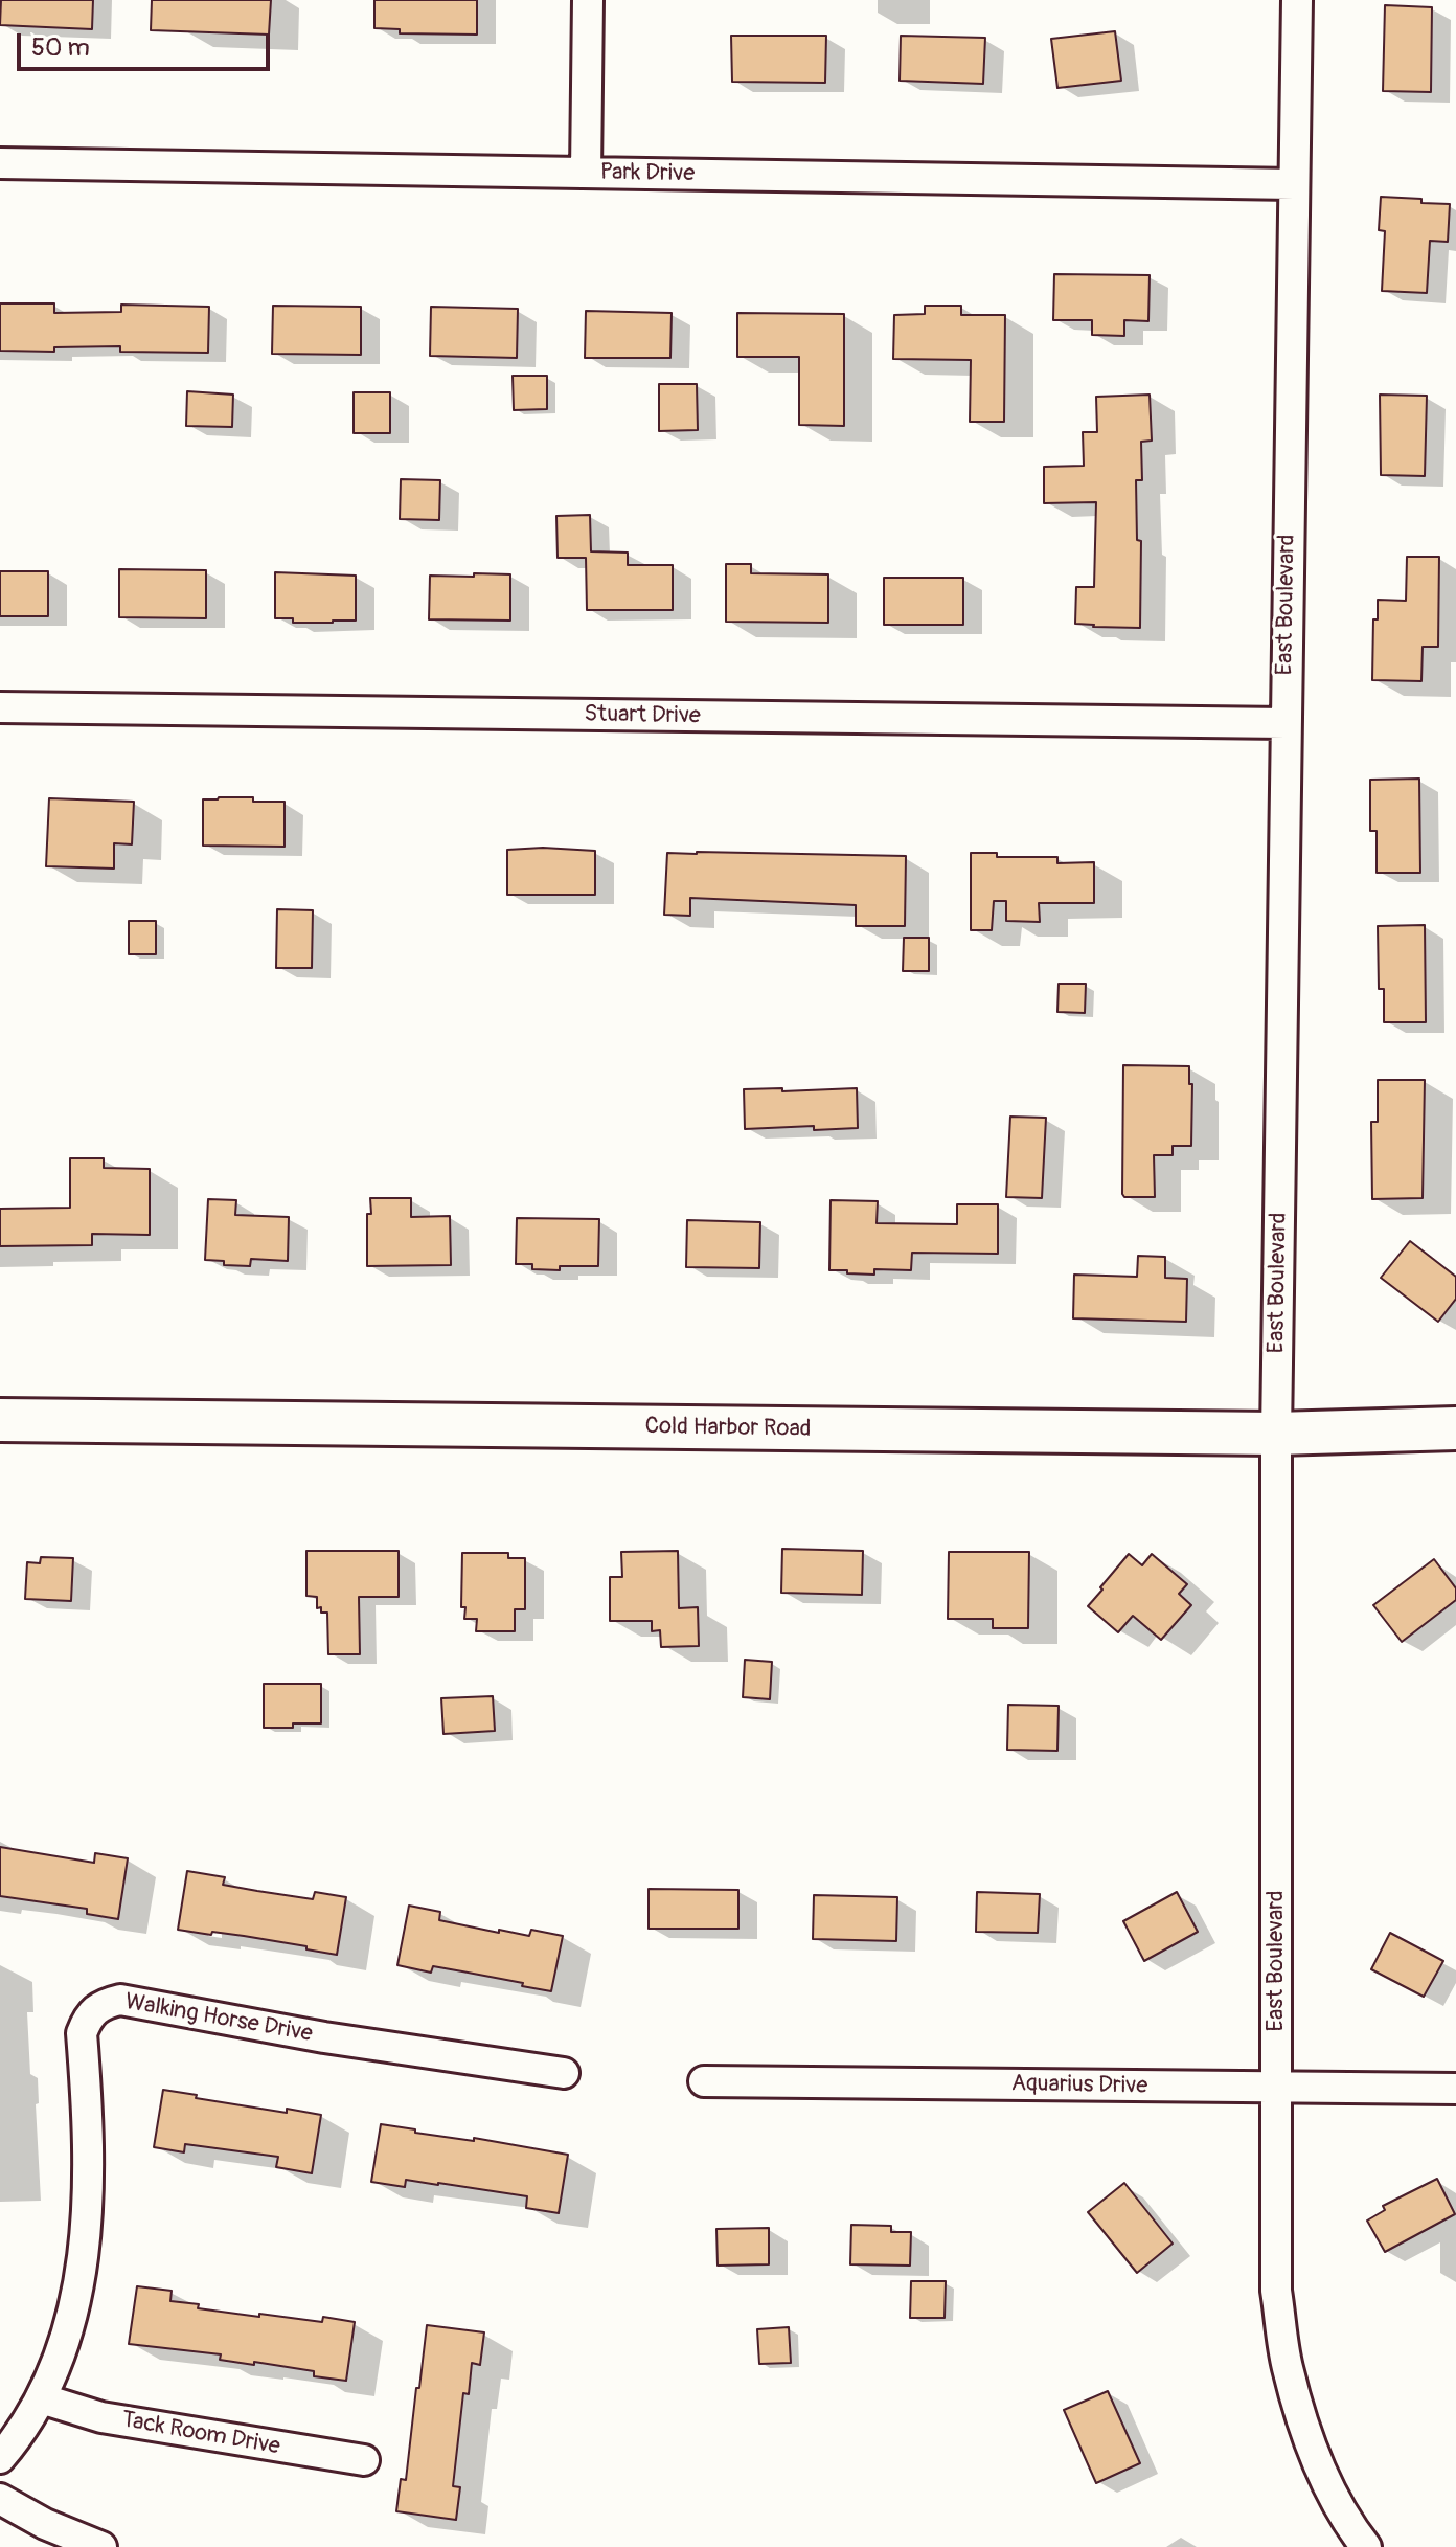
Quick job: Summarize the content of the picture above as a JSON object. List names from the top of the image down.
{
  "streets": {
    "main road": ["Cold Harbor Road"],
    "street": [
      "Park Drive",
      "East Boulevard",
      "Stuart Drive",
      "Walking Horse Drive",
      "Aquarius Drive",
      "Tack Room Drive"
    ]
  },
  "crossings": [
    ["Park Drive", "East Boulevard"],
    ["East Boulevard", "Stuart Drive"],
    ["East Boulevard", "Cold Harbor Road"],
    ["East Boulevard", "Aquarius Drive"],
    ["Walking Horse Drive", "Tack Room Drive"]
  ],
  "scale_bar": "50 m"
}
